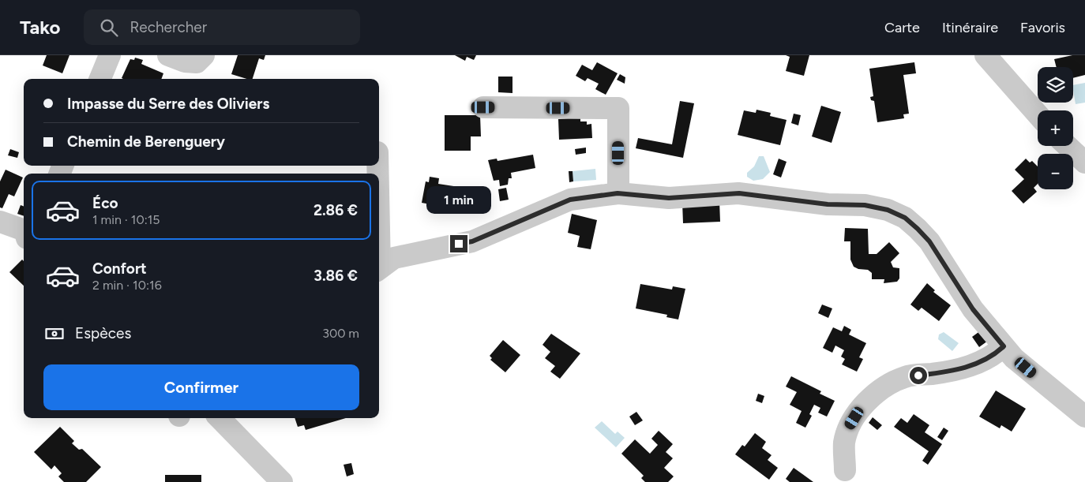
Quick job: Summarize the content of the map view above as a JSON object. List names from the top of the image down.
{
  "page": {
    "header": "Tako",
    "search": "Rechercher",
    "nav": ["Carte", "Itinéraire", "Favoris"],
    "map_buttons": ["+", "−"],
    "banner": ["Impasse du Serre des Oliviers", "Chemin de Berenguery"],
    "list": [
      {
        "name": "Éco",
        "note": "1 min · 10:15",
        "value": "2.86 €"
      },
      {
        "name": "Confort",
        "note": "2 min · 10:16",
        "value": "3.86 €"
      }
    ],
    "bubble": "1 min",
    "pay": ["Espèces", "300 m"],
    "buttons": "Confirmer"
  }
}
